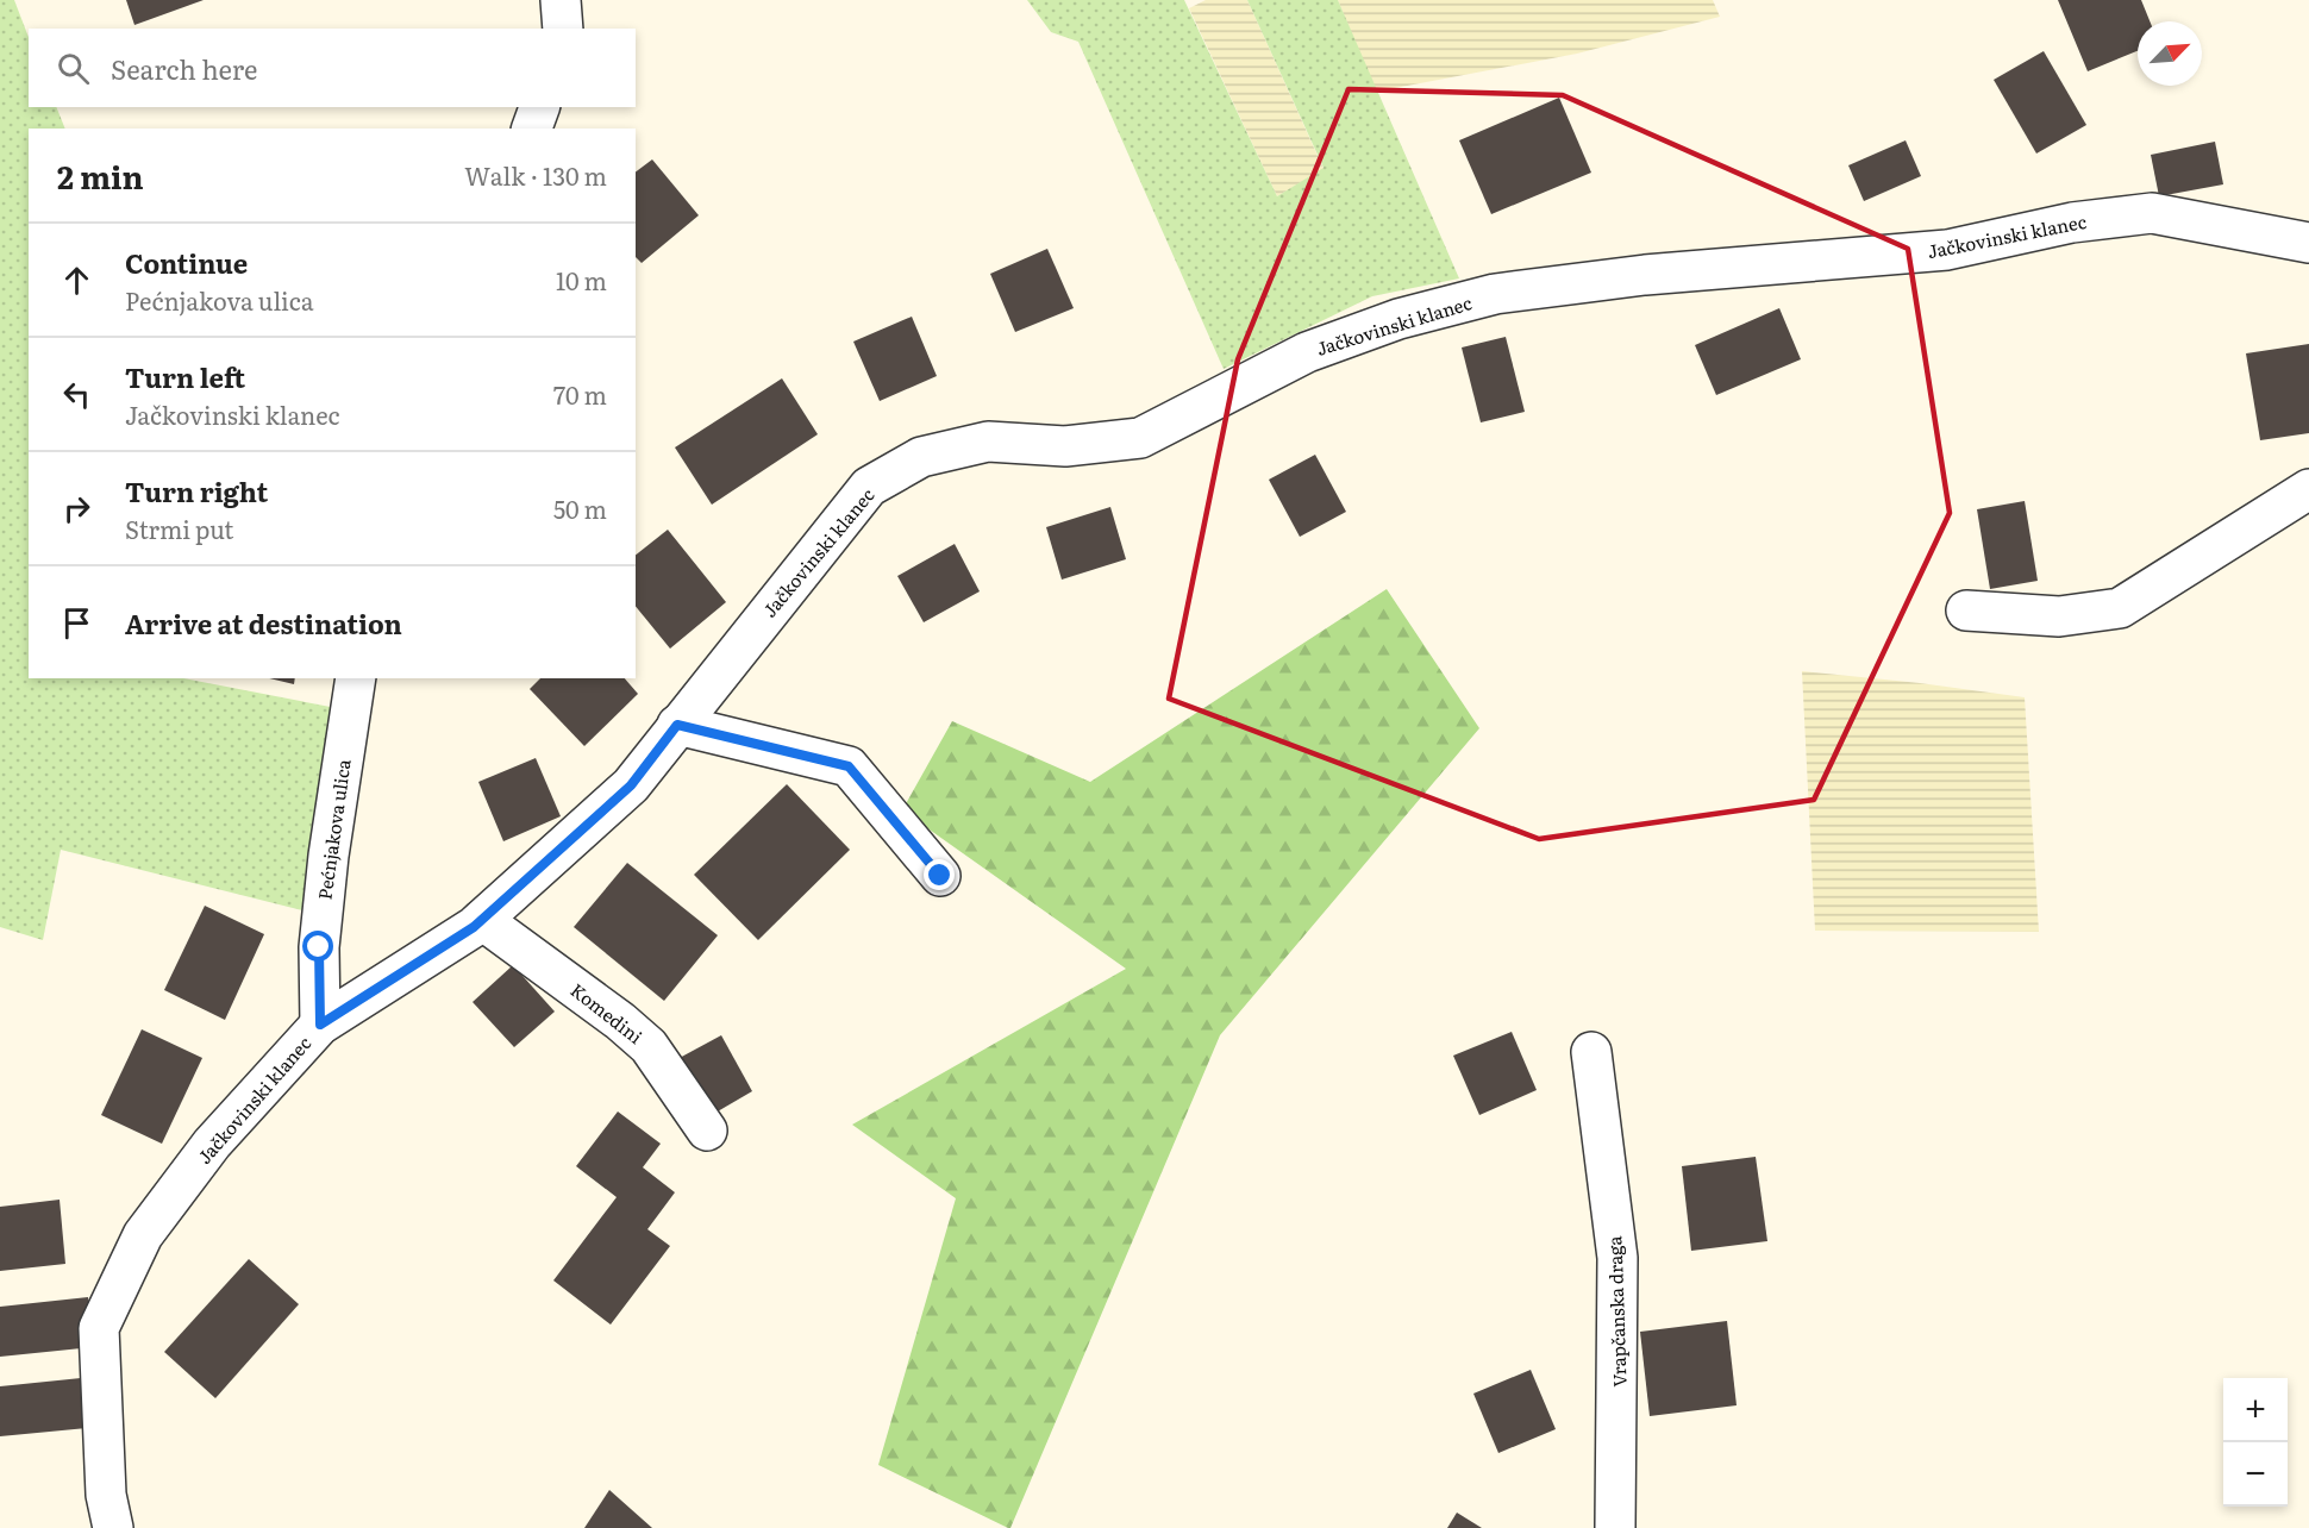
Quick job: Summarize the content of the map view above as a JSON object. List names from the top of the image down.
{
  "streets": {
    "street": [
      "Jačkovinski klanec",
      "Pećnjakova ulica",
      "Komedini",
      "Vrapčanska draga"
    ]
  },
  "crossings": [
    ["Jačkovinski klanec", "Pećnjakova ulica"],
    ["Jačkovinski klanec", "Komedini"]
  ],
  "north": "top right",
  "page": {
    "search": "Search here",
    "heading": ["2 min", "Walk · 130 m"],
    "list": [
      ["Continue", "Pećnjakova ulica", "10 m"],
      ["Turn left", "Jačkovinski klanec", "70 m"],
      ["Turn right", "Strmi put", "50 m"],
      "Arrive at destination"
    ],
    "map_buttons": ["+", "−"]
  }
}
